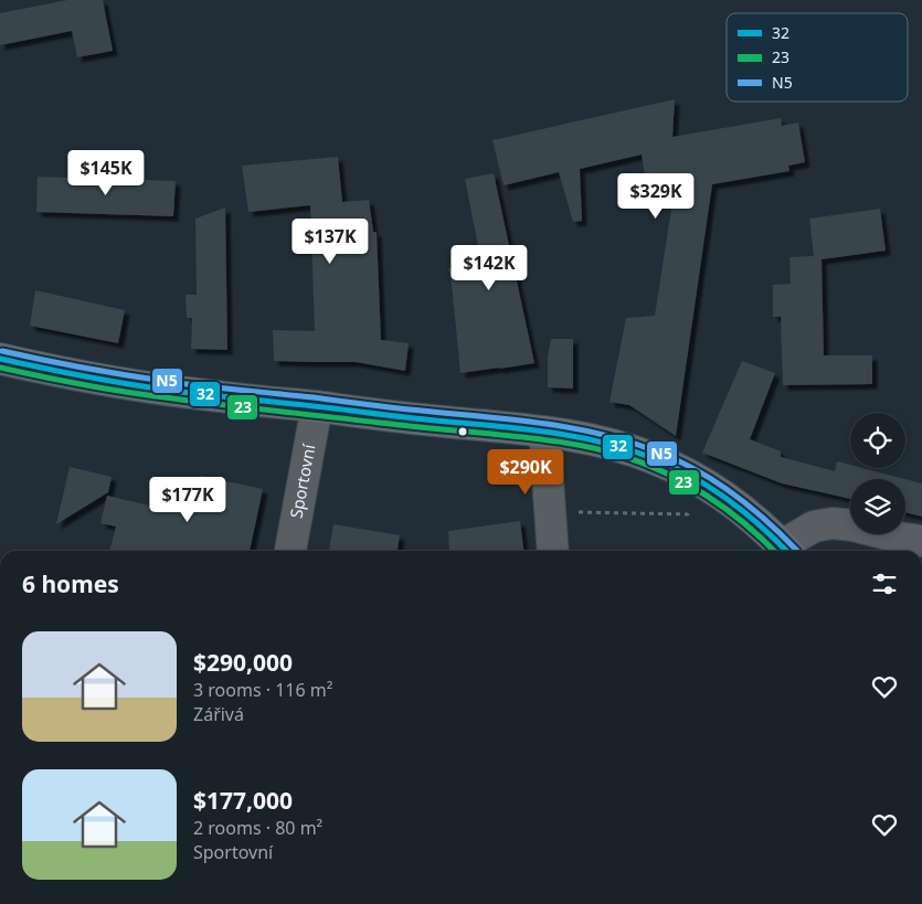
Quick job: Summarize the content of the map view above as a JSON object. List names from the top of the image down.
{
  "streets": {
    "street": ["Sportovní"]
  },
  "lines": ["transit line N5", "transit line 32", "transit line 23"],
  "legend": ["32", "23", "N5"],
  "page": {
    "price": [
      "$145K",
      "$329K",
      "$137K",
      "$142K",
      "$290K",
      "$177K"
    ],
    "heading": "6 homes",
    "list": [
      {
        "name": "$290,000",
        "note": "3 rooms · 116 m² · Zářivá"
      },
      {
        "name": "$177,000",
        "note": "2 rooms · 80 m² · Sportovní"
      }
    ]
  }
}
